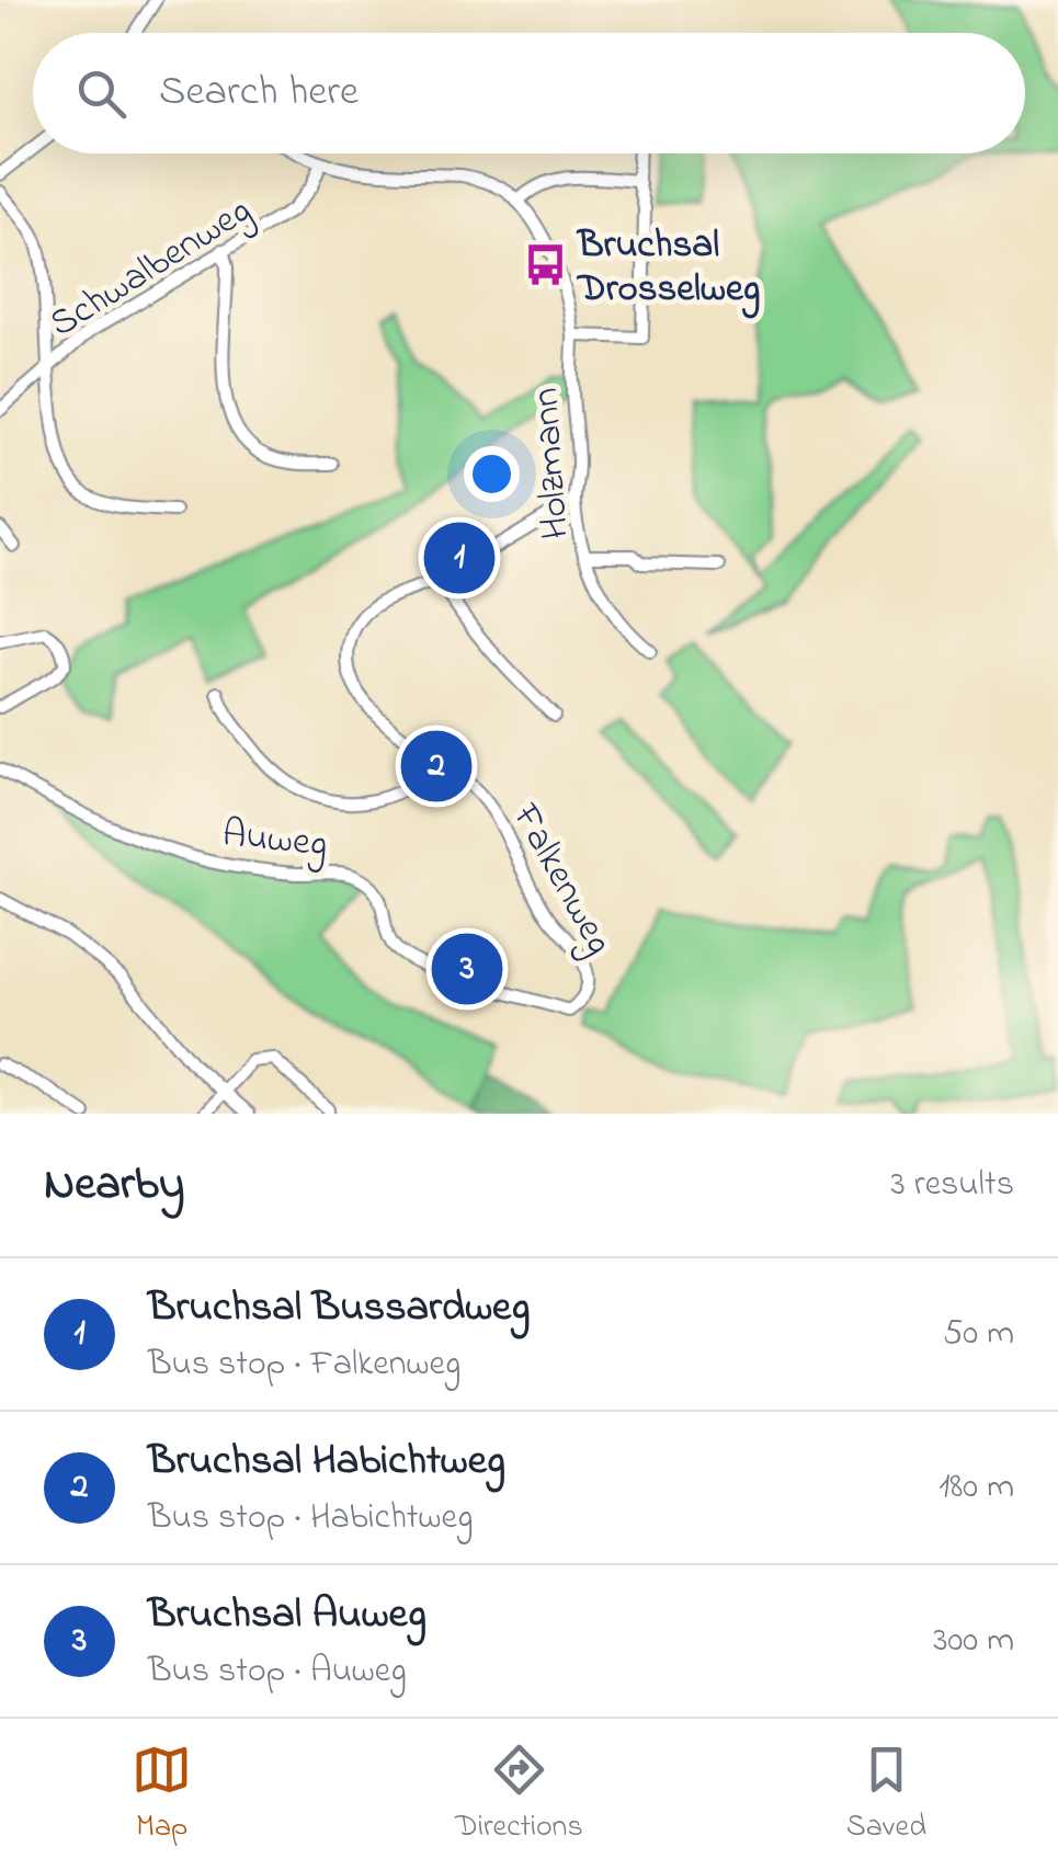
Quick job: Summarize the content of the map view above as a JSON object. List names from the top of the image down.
{
  "streets": {
    "street": [
      "Schwalbenweg",
      "Holzmann",
      "Auweg",
      "Falkenweg"
    ]
  },
  "crossings": [
    ["Holzmann", "Falkenweg"],
    ["Auweg", "Falkenweg"]
  ],
  "places": {
    "bus stop": ["Bruchsal Drosselweg"]
  },
  "page": {
    "search": "Search here",
    "pins": ["1", "2", "3"],
    "heading": ["Nearby", "3 results"],
    "list": [
      {
        "mark": "1",
        "name": "Bruchsal Bussardweg",
        "note": "Bus stop · Falkenweg",
        "value": "50 m"
      },
      {
        "mark": "2",
        "name": "Bruchsal Habichtweg",
        "note": "Bus stop · Habichtweg",
        "value": "180 m"
      },
      {
        "mark": "3",
        "name": "Bruchsal Auweg",
        "note": "Bus stop · Auweg",
        "value": "300 m"
      }
    ],
    "nav": ["Map", "Directions", "Saved"]
  }
}
